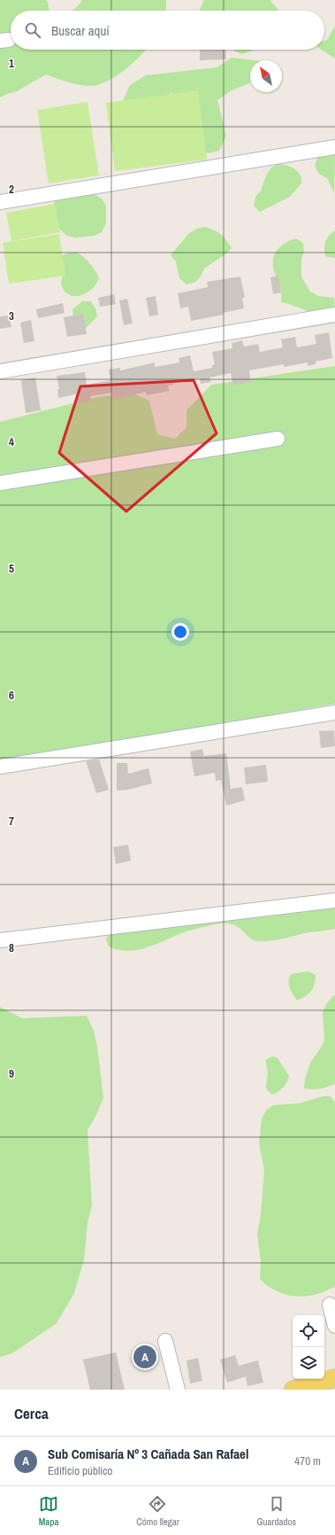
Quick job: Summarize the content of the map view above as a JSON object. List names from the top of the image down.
{
  "north": "top left",
  "page": {
    "search": "Buscar aquí",
    "pins": "A",
    "heading": "Cerca",
    "list": [
      {
        "mark": "A",
        "name": "Sub Comisaría Nº 3 Cañada San Rafael",
        "note": "Edificio público",
        "value": "470 m"
      }
    ],
    "nav": ["Mapa", "Cómo llegar", "Guardados"]
  },
  "grid": {
    "rows": [
      "1",
      "2",
      "3",
      "4",
      "5",
      "6",
      "7",
      "8",
      "9"
    ]
  }
}
